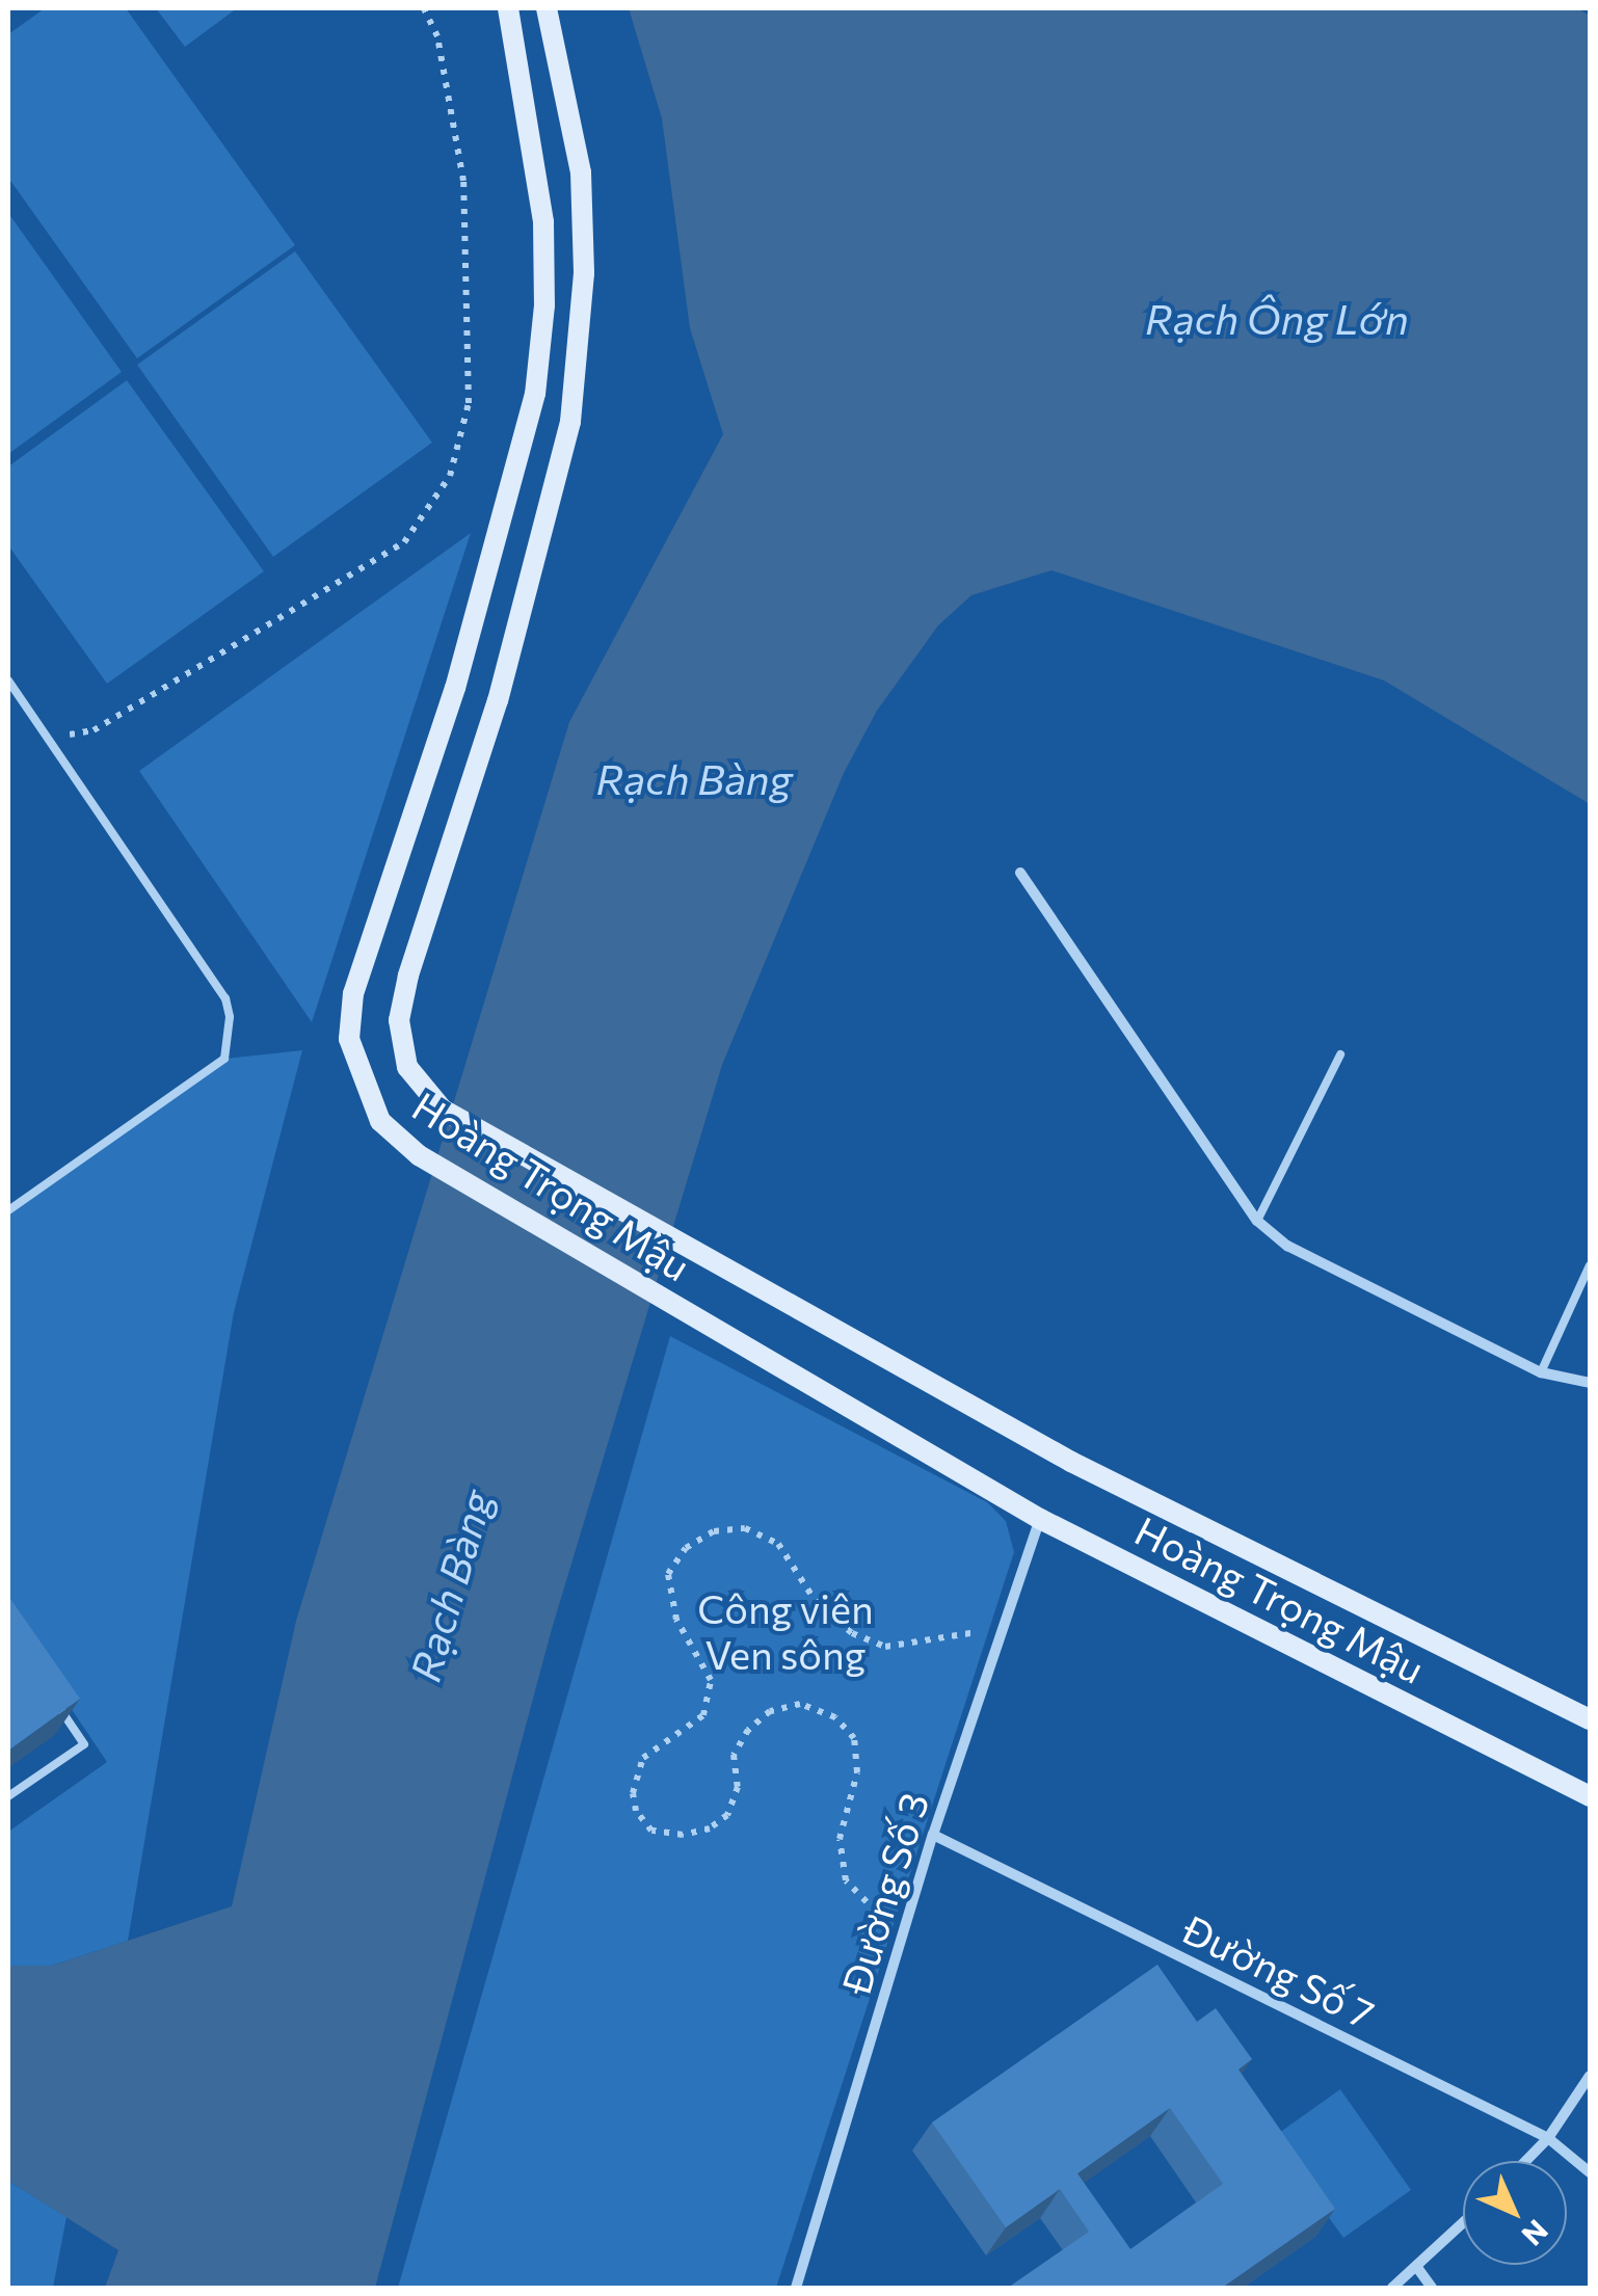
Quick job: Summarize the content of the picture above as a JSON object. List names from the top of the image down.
{
  "streets": {
    "main road": ["Hoàng Trọng Mậu"],
    "street": ["Đường Số 3", "Đường Số 7"]
  },
  "crossings": [
    ["Hoàng Trọng Mậu", "Đường Số 3"],
    ["Đường Số 3", "Đường Số 7"]
  ],
  "water": ["Rạch Ông Lớn", "Rạch Bàng"],
  "parks": ["Công viên Ven sông"],
  "north": "bottom right"
}
